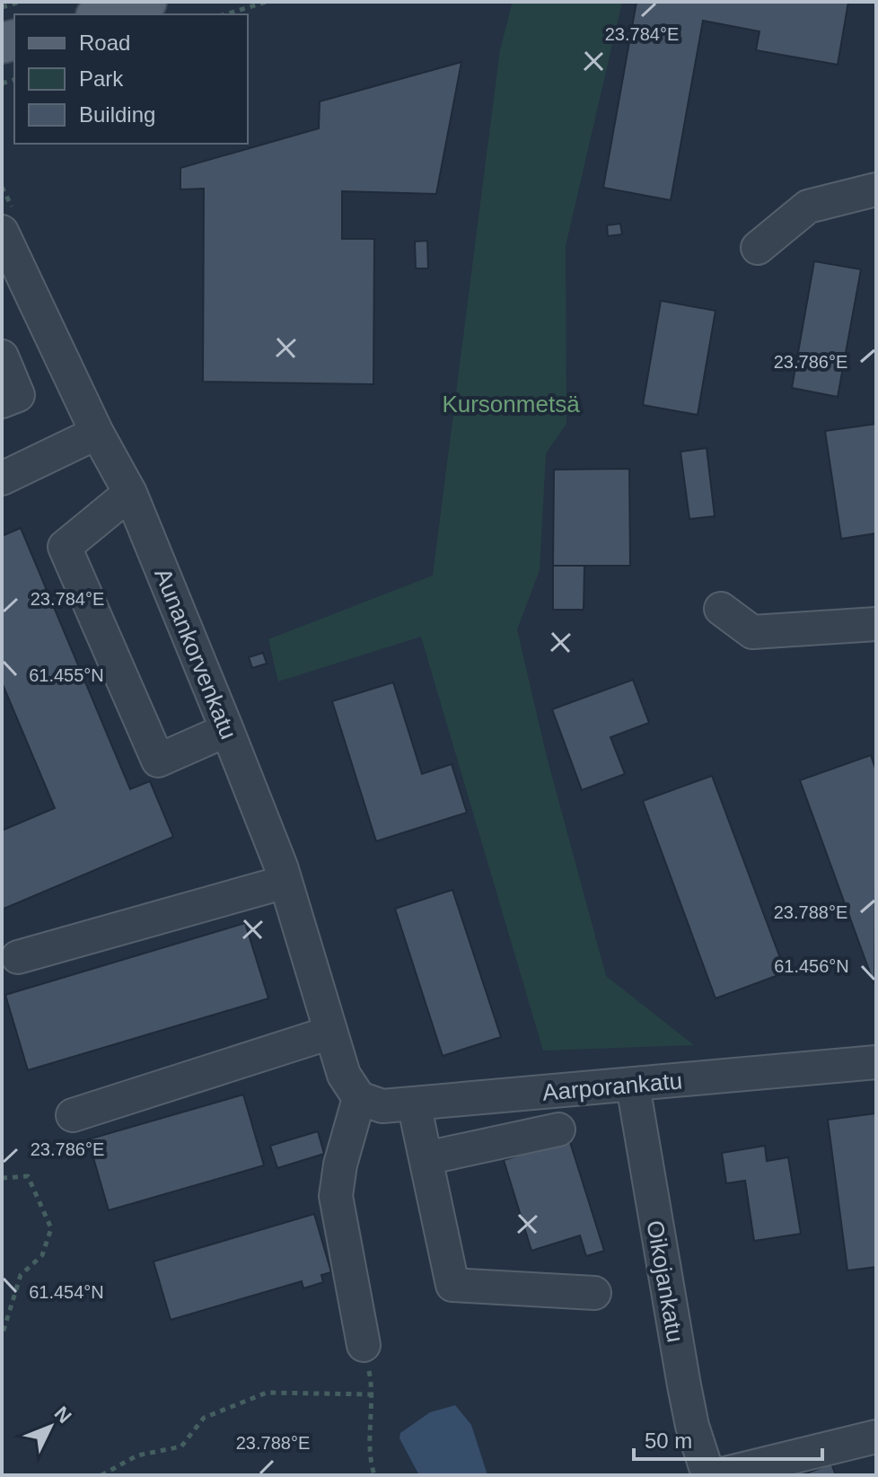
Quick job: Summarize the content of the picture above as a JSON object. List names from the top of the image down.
{
  "streets": {
    "street": ["Aunankorvenkatu", "Aarporankatu", "Oikojankatu"]
  },
  "crossings": [
    ["Aunankorvenkatu", "Aarporankatu"],
    ["Aarporankatu", "Oikojankatu"]
  ],
  "parks": ["Kursonmetsä"],
  "legend": ["Road", "Park", "Building"],
  "scale_bar": "50 m",
  "north": "top right",
  "coordinates": [
    "23.784°E",
    "23.786°E",
    "61.455°N",
    "23.788°E",
    "61.456°N",
    "61.454°N"
  ]
}
